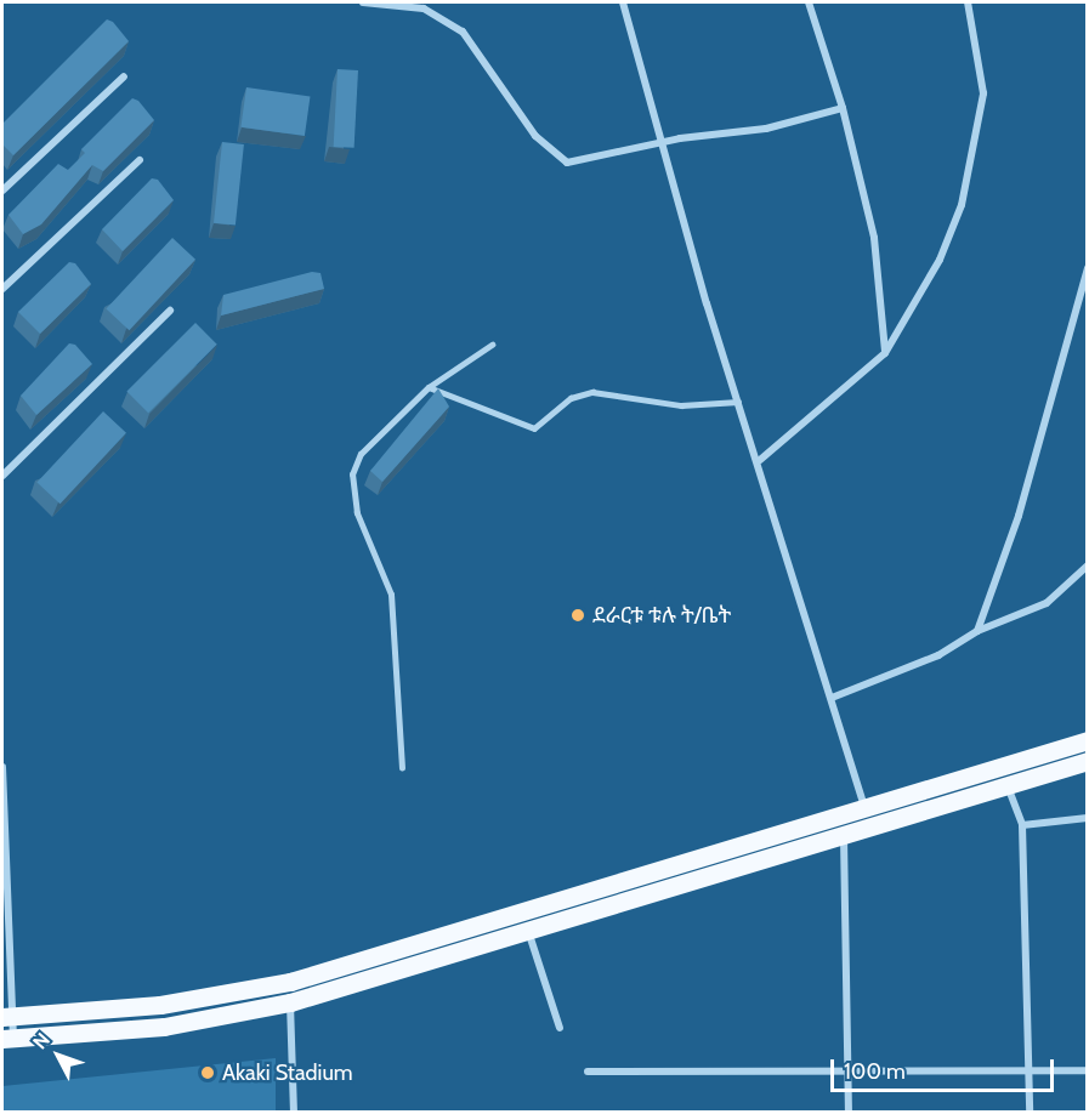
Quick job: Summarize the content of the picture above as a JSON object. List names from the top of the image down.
{
  "places": ["ደራርቱ ቱሉ ት/ቤት", "Akaki Stadium"],
  "scale_bar": "100 m",
  "north": "top left"
}
